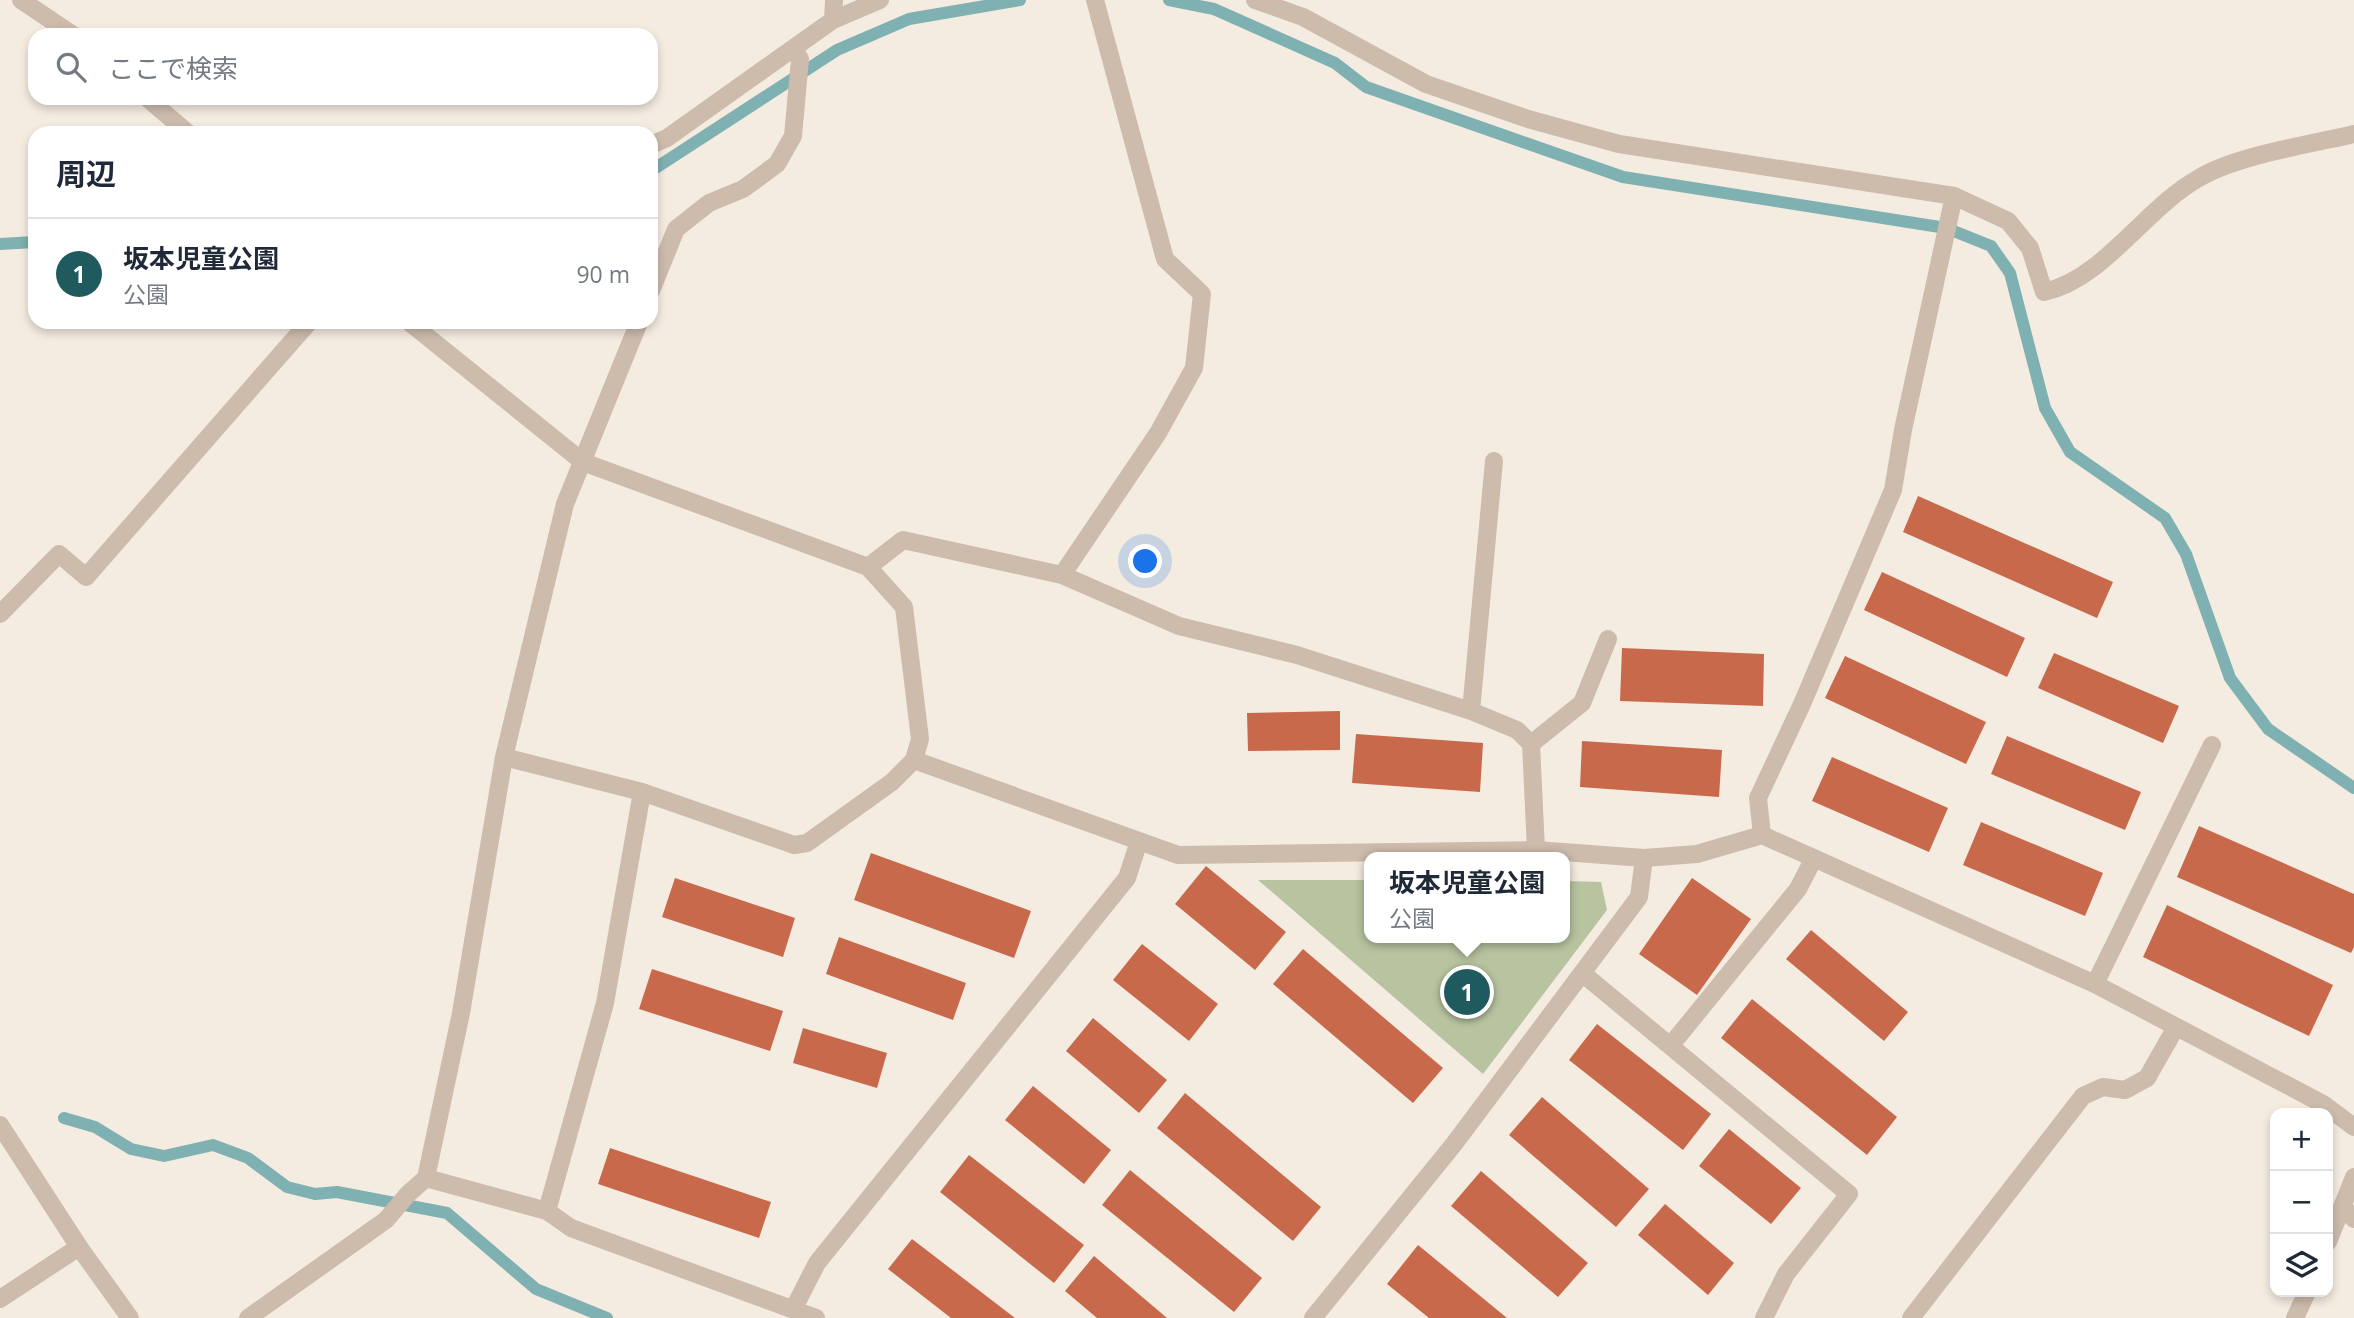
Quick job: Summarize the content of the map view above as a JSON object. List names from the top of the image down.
{
  "page": {
    "search": "ここで検索",
    "heading": "周辺",
    "list": [
      {
        "mark": "1",
        "name": "坂本児童公園",
        "note": "公園",
        "value": "90 m"
      }
    ],
    "popup": ["坂本児童公園", "公園"],
    "pins": "1",
    "map_buttons": ["+", "−"]
  }
}
